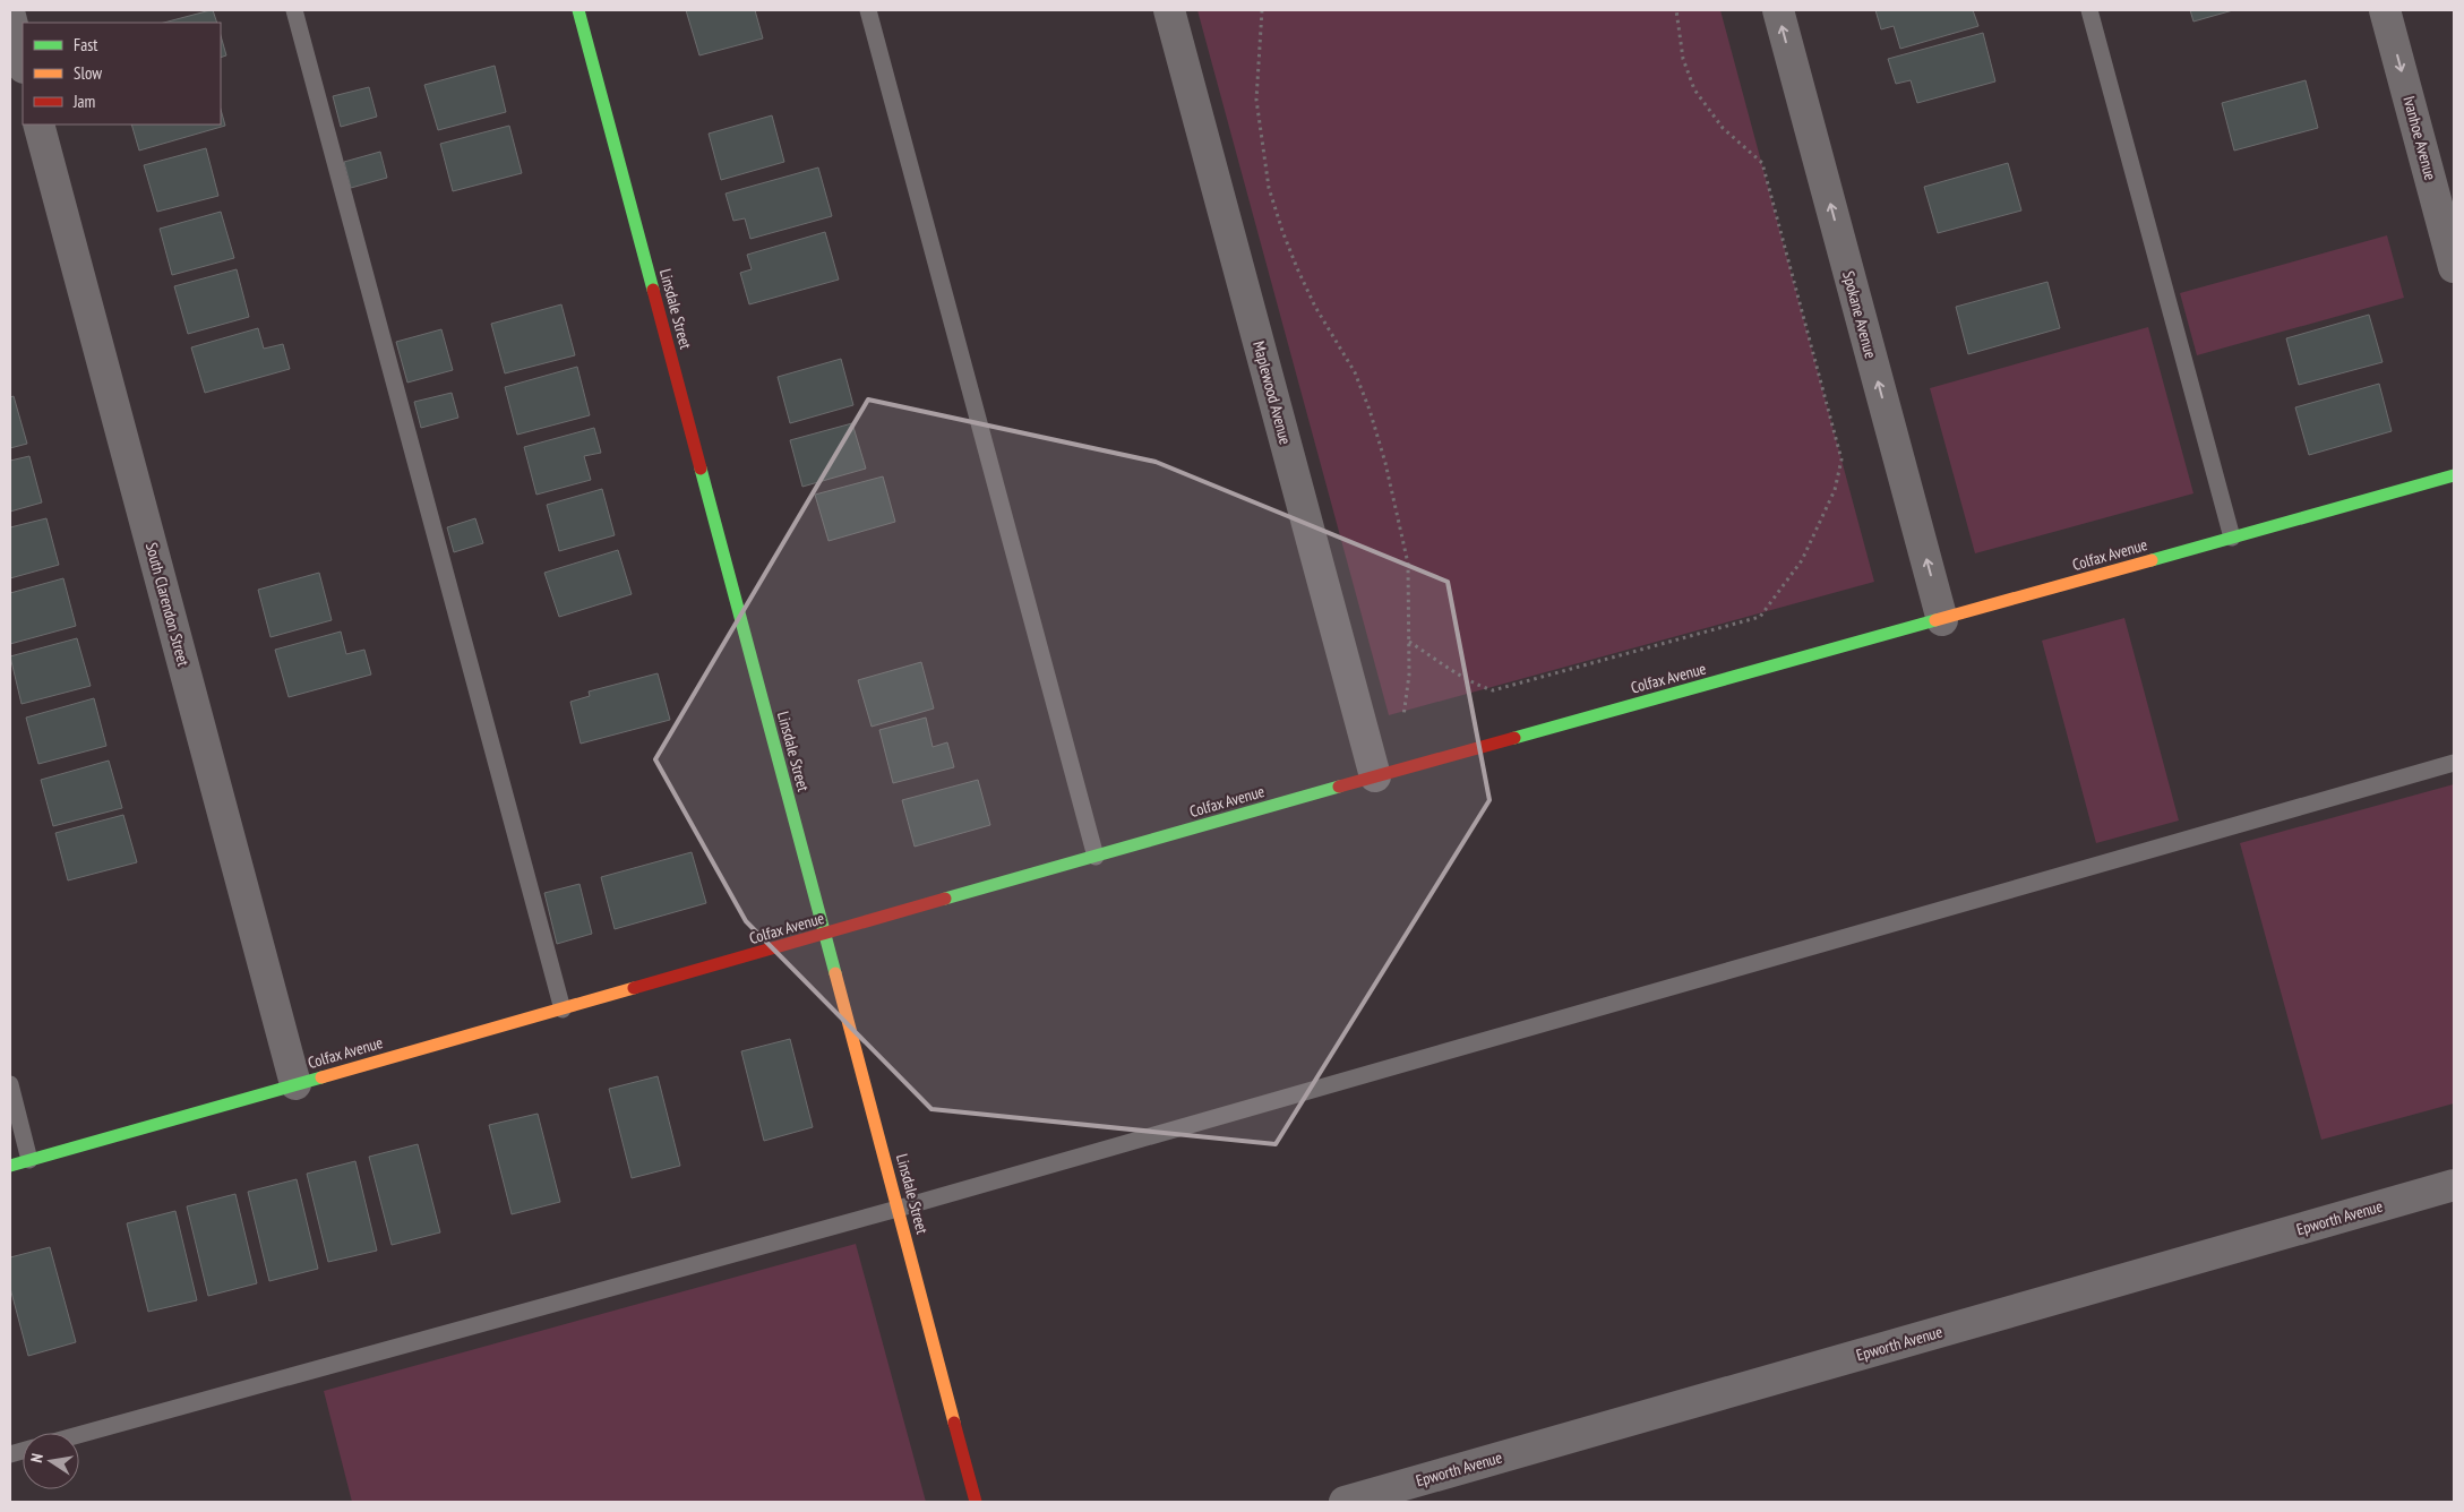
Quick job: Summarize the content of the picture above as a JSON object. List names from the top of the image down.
{
  "streets": {
    "street": [
      "Ivanhoe Avenue",
      "Linsdale Street",
      "Spokane Avenue",
      "Maplewood Avenue",
      "Colfax Avenue",
      "South Clarendon Street",
      "Epworth Avenue"
    ]
  },
  "crossings": [
    ["Linsdale Street", "Colfax Avenue"],
    ["Spokane Avenue", "Colfax Avenue"],
    ["Maplewood Avenue", "Colfax Avenue"],
    ["Colfax Avenue", "South Clarendon Street"]
  ],
  "one_way": ["Ivanhoe Avenue", "Spokane Avenue"],
  "legend": ["Fast", "Slow", "Jam"],
  "north": "left"
}
